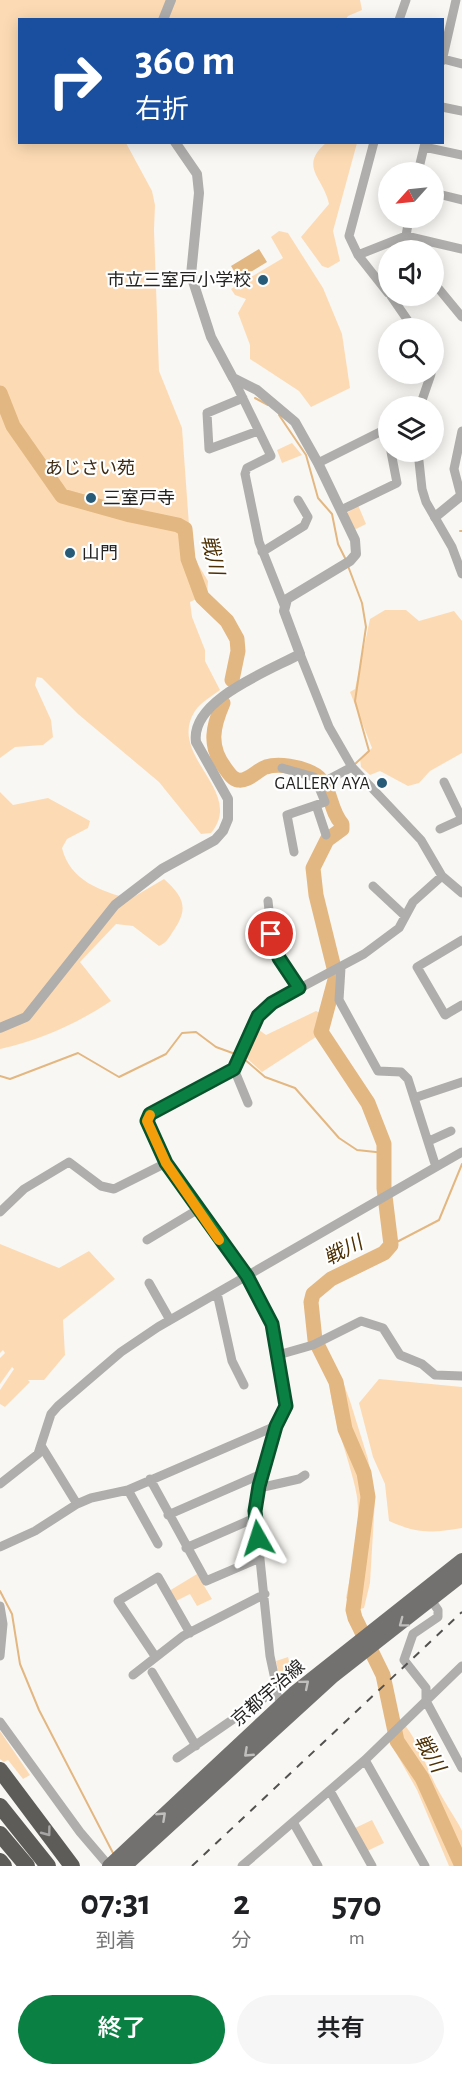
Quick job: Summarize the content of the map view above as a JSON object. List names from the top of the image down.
{
  "streets": {
    "main road": ["京都宇治線"]
  },
  "water": ["戦川"],
  "parks": ["あじさい苑"],
  "places": [
    "市立三室戸小学校",
    "三室戸寺",
    "山門",
    "GALLERY AYA"
  ],
  "north": "bottom left",
  "page": {
    "turn": ["360 m", "右折"],
    "eta": [
      "07:31",
      "到着",
      "2",
      "分",
      "570",
      "m"
    ],
    "buttons": ["終了", "共有"]
  }
}
